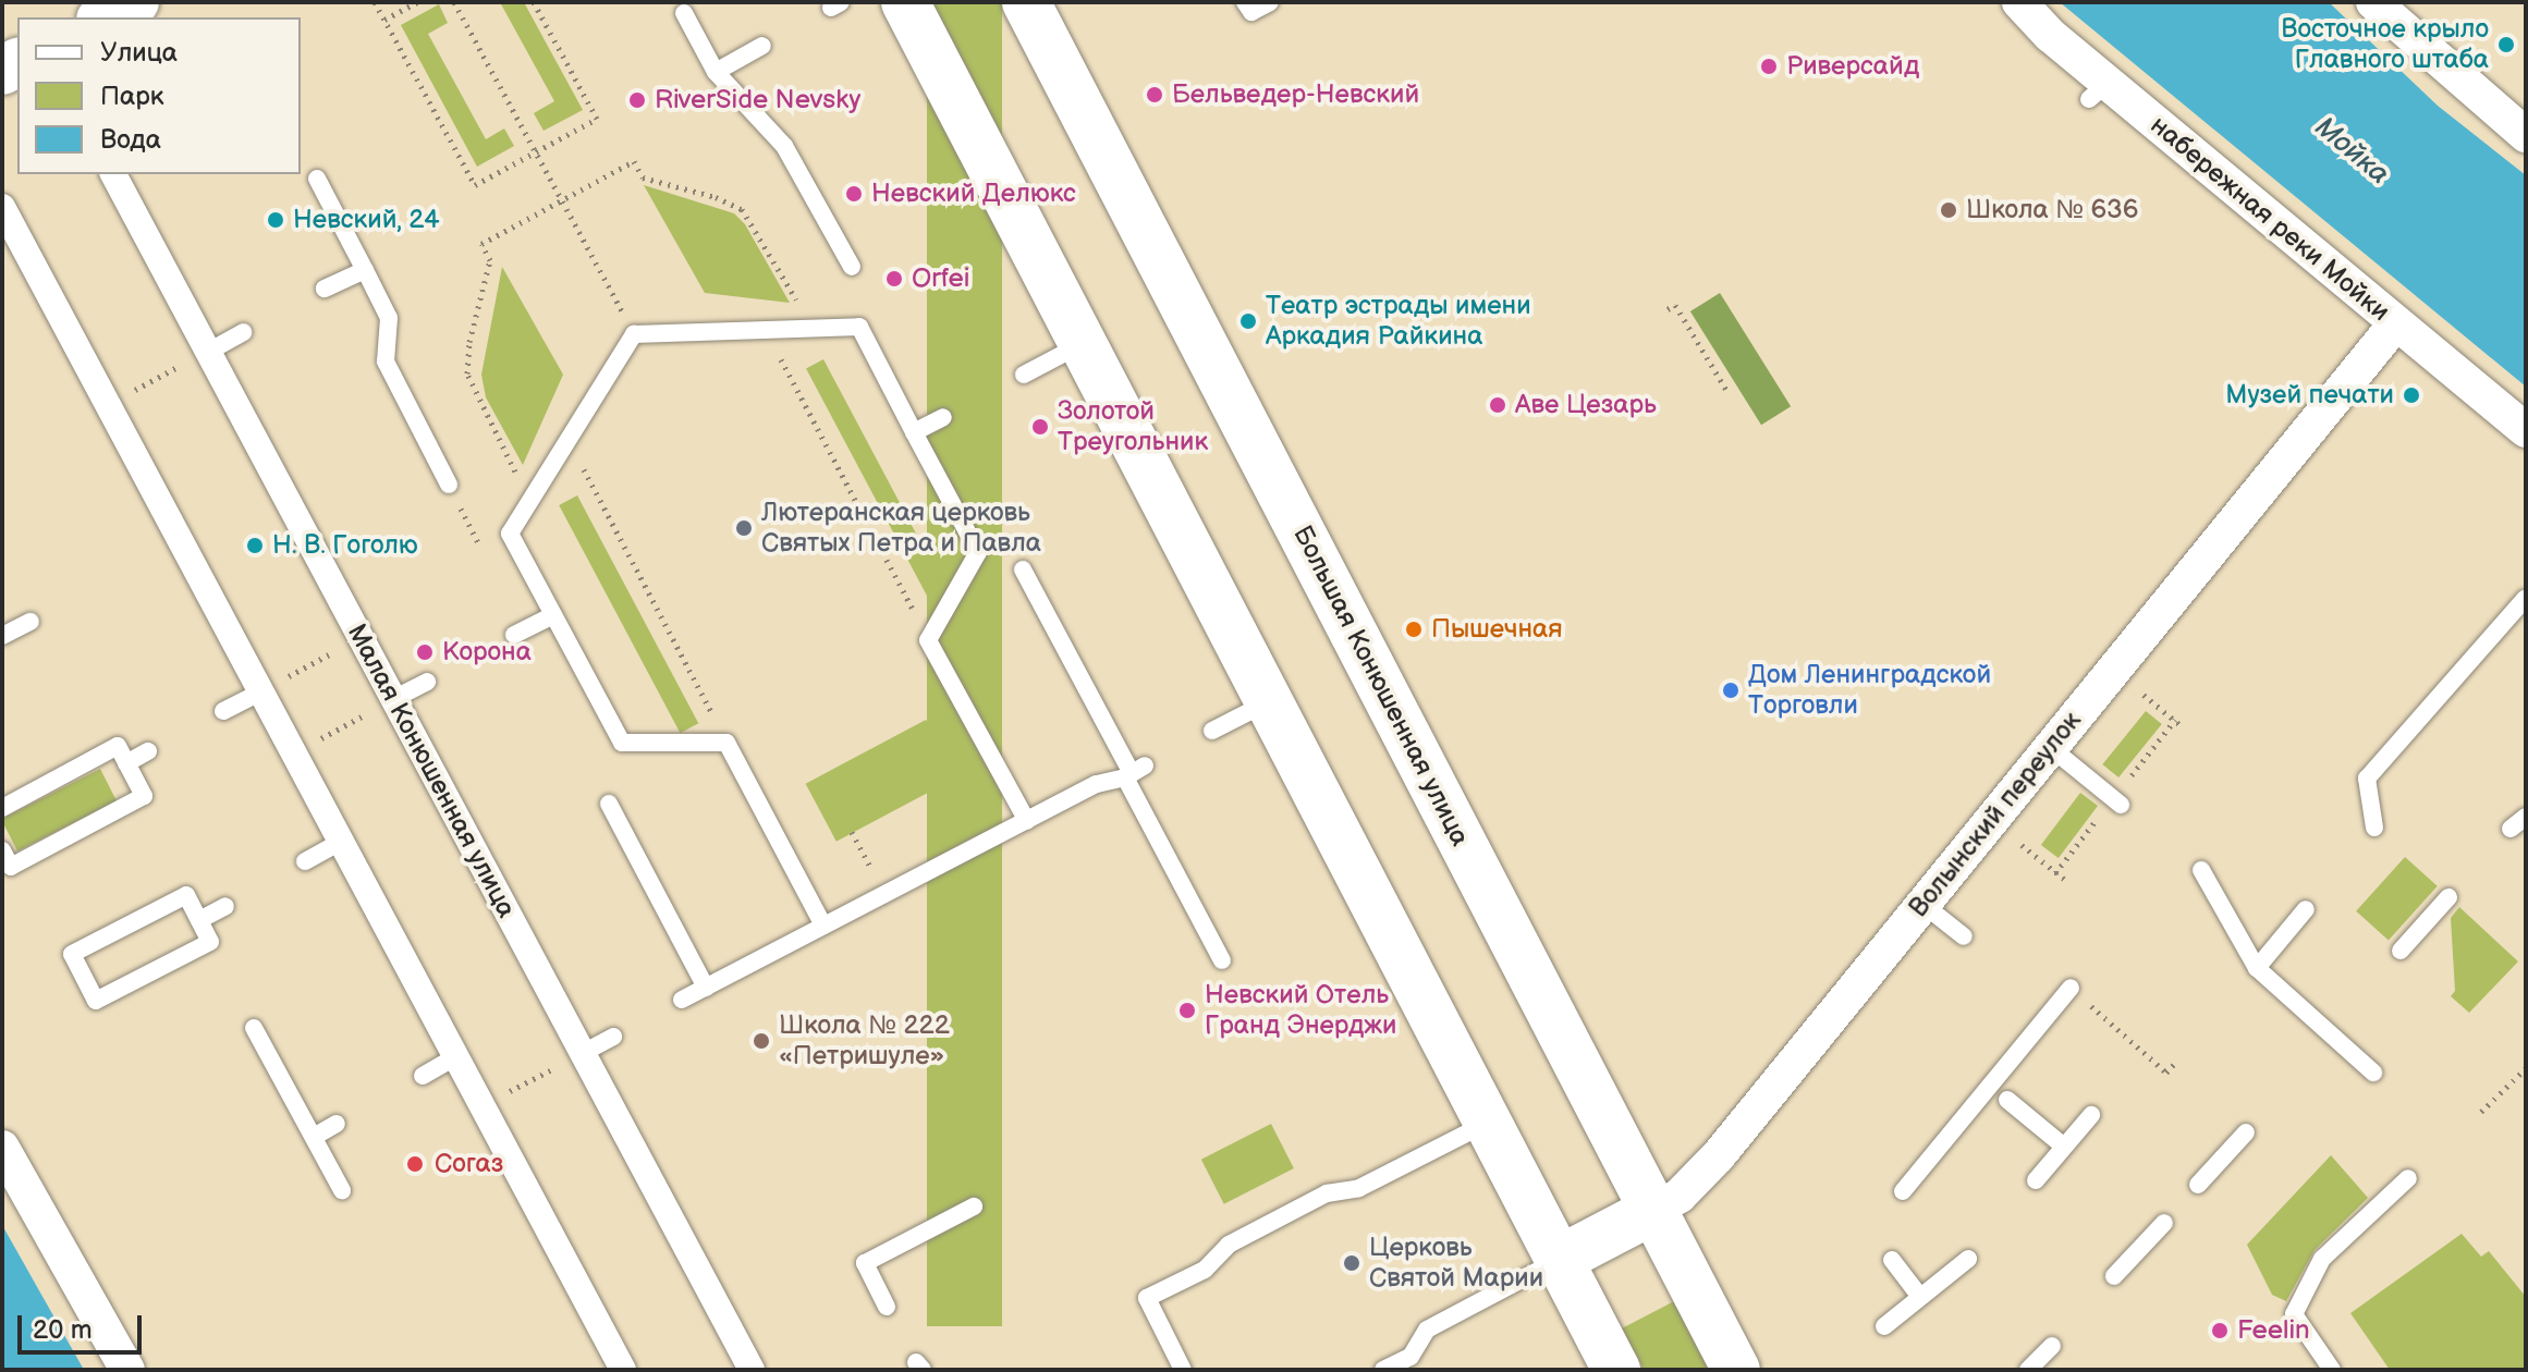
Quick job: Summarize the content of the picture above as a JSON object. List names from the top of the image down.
{
  "streets": {
    "main road": ["Большая Конюшенная улица", "Волынский переулок"],
    "street": ["набережная реки Мойки", "Малая Конюшенная улица"]
  },
  "crossings": [
    ["набережная реки Мойки", "Волынский переулок"],
    ["Большая Конюшенная улица", "Волынский переулок"]
  ],
  "water": ["Мойка"],
  "places": [
    "Восточное крыло Главного штаба",
    "Риверсайд",
    "Бельведер-Невский",
    "RiverSide Nevsky",
    "Невский Делюкс",
    "Школа № 636",
    "Невский, 24",
    "Orfei",
    "Театр эстрады имени Аркадия Райкина",
    "Музей печати",
    "Аве Цезарь",
    "Золотой Треугольник",
    "Лютеранская церковь Святых Петра и Павла",
    "Н. В. Гоголю",
    "Пышечная",
    "Корона",
    "Дом Ленинградской Торговли",
    "Невский Отель Гранд Энерджи",
    "Школа № 222 «Петришуле»",
    "Согаз",
    "Церковь Святой Марии",
    "Feelin"
  ],
  "legend": ["Улица", "Парк", "Вода"],
  "scale_bar": "20 m"
}
